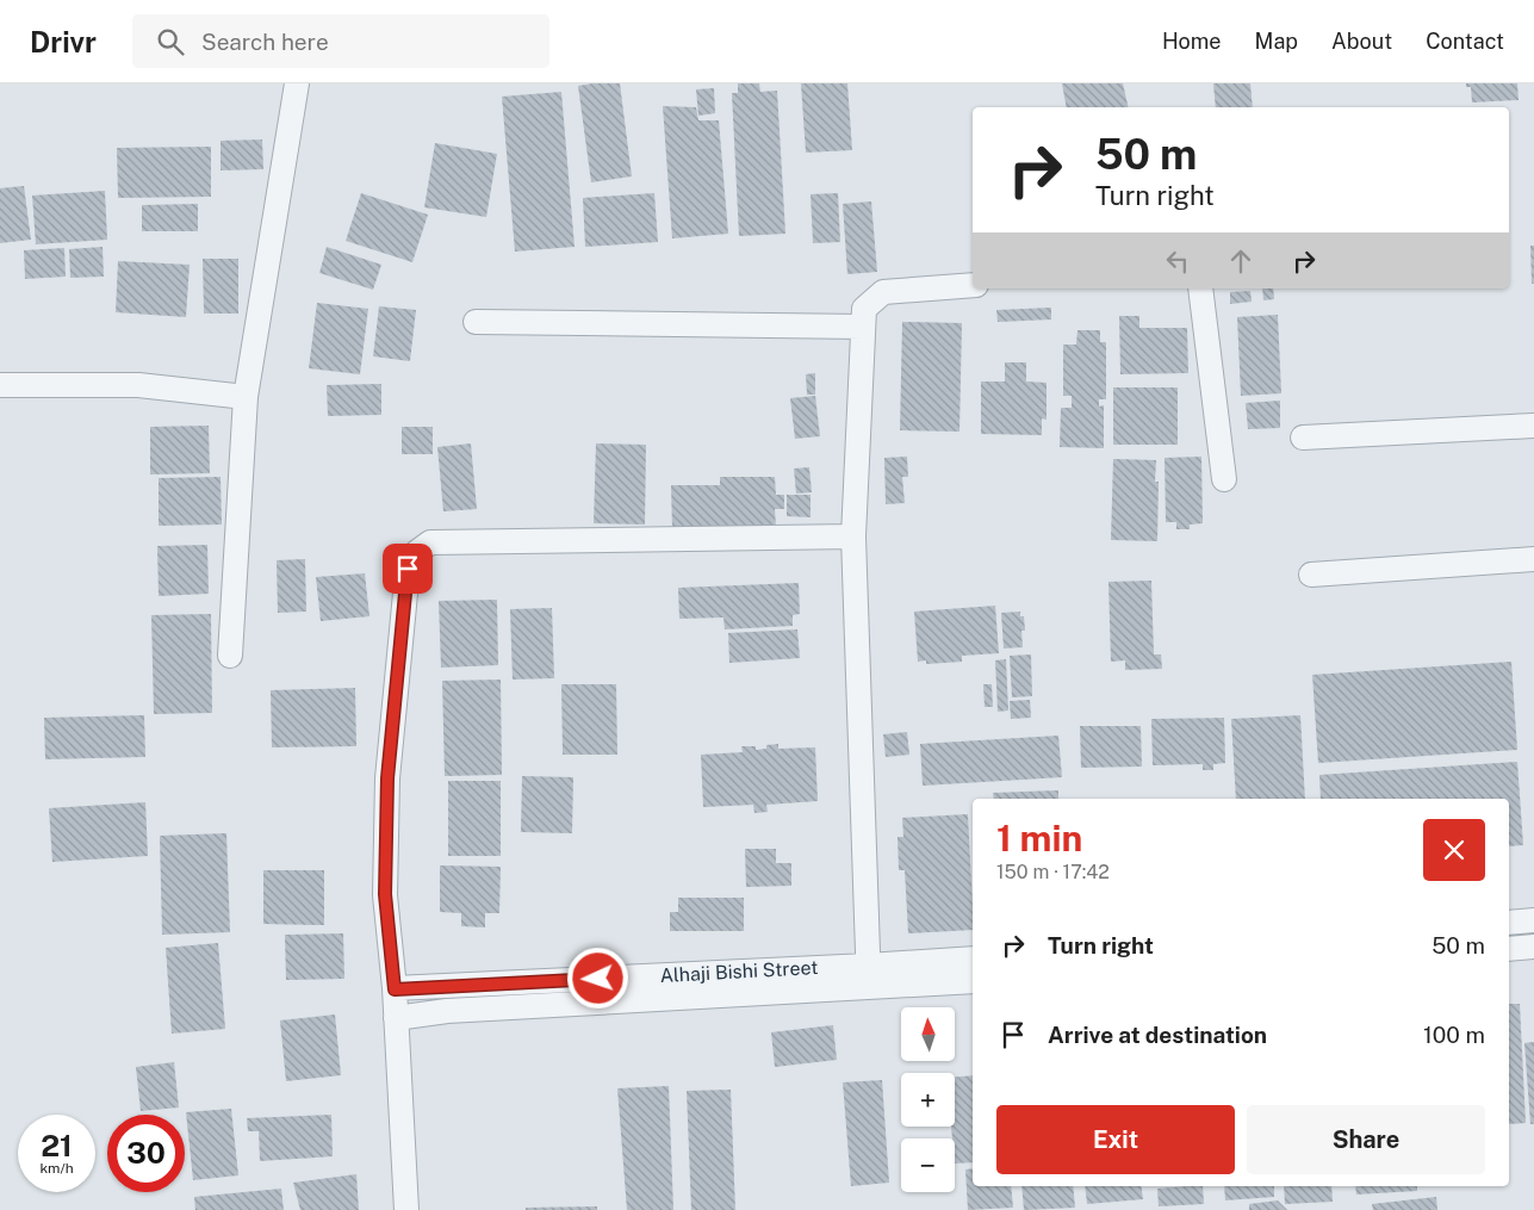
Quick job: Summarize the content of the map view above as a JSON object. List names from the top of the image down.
{
  "streets": {
    "street": ["Alhaji Bishi Street"]
  },
  "north": "top",
  "page": {
    "header": "Drivr",
    "search": "Search here",
    "nav": [
      "Home",
      "Map",
      "About",
      "Contact"
    ],
    "turn": ["50 m", "Turn right"],
    "heading": ["1 min", "150 m · 17:42"],
    "list": [
      {
        "name": "Turn right",
        "value": "50 m"
      },
      {
        "name": "Arrive at destination",
        "value": "100 m"
      }
    ],
    "map_buttons": ["+", "−"],
    "buttons": ["Exit", "Share"],
    "speed": "21 km/h",
    "limit": "30"
  }
}
